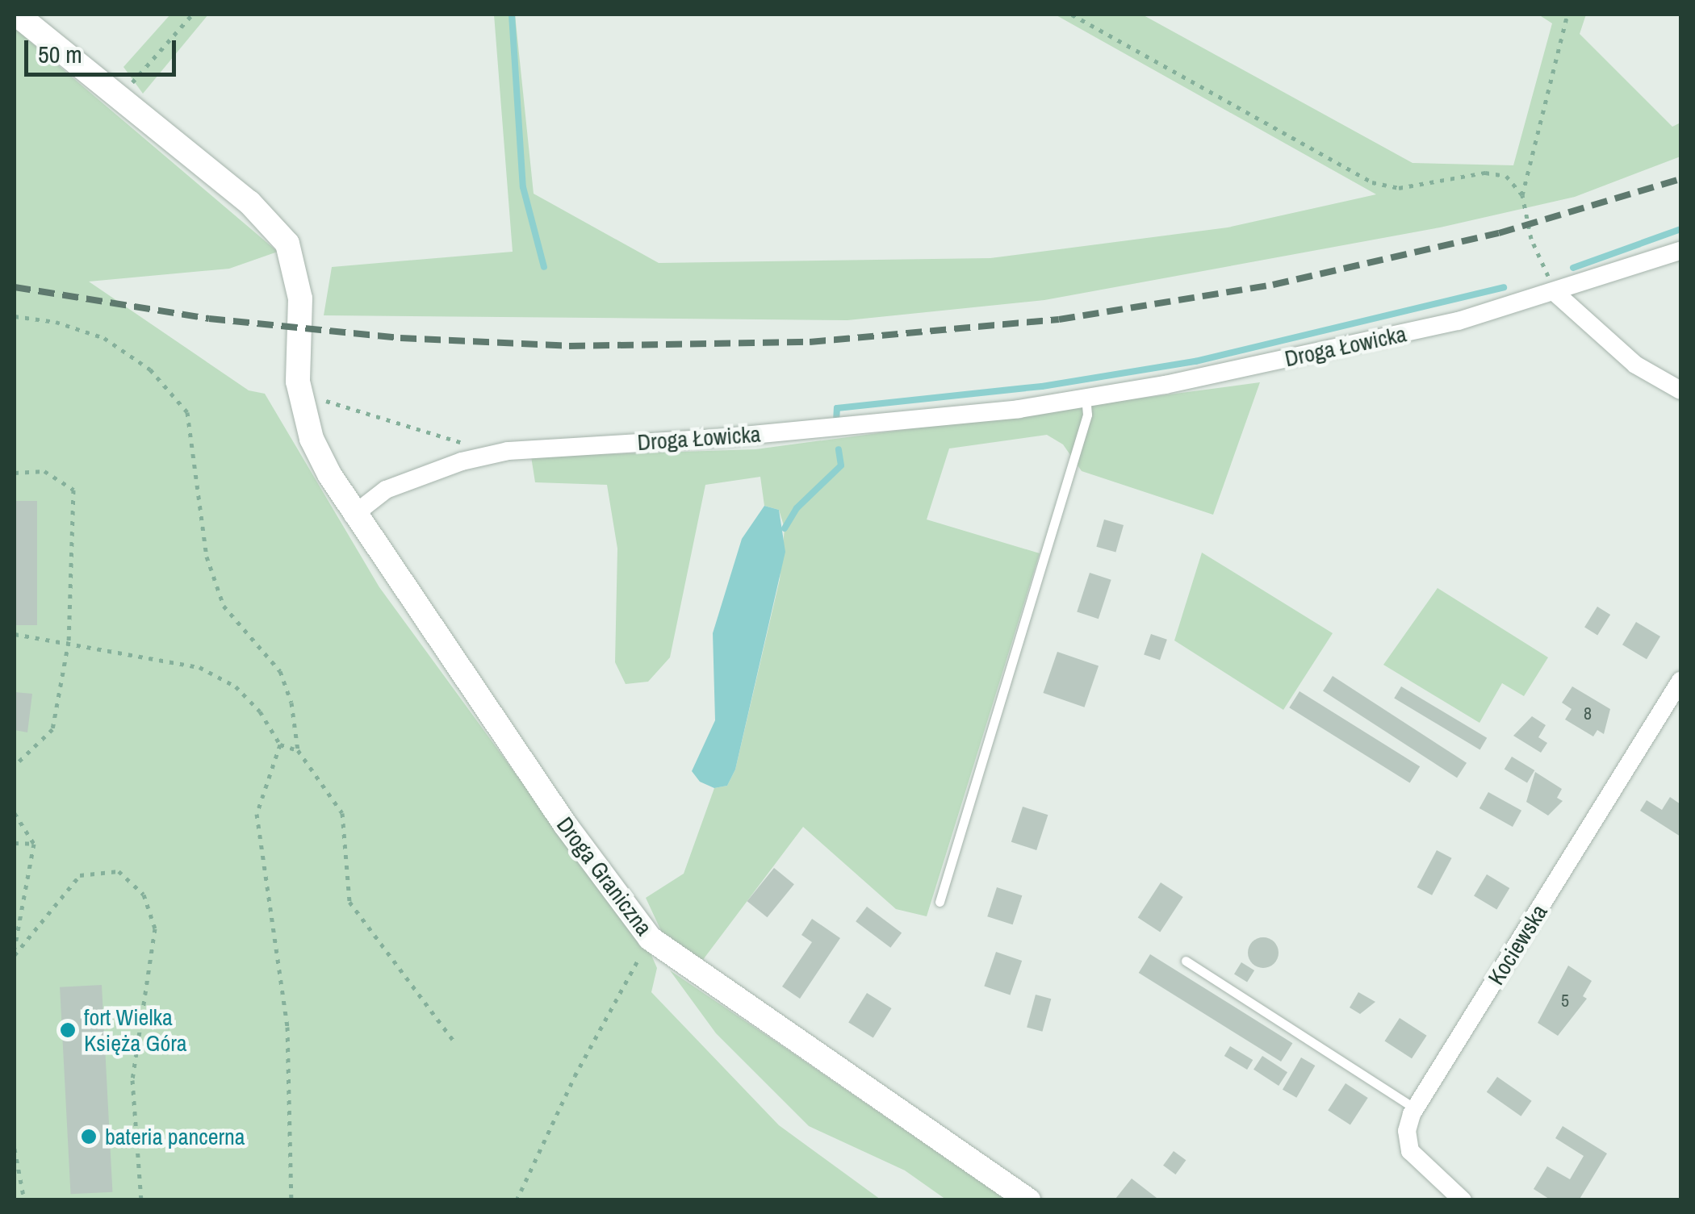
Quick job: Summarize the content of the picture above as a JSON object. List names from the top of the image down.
{
  "streets": {
    "street": ["Droga Łowicka", "Droga Graniczna", "Kociewska"]
  },
  "crossings": [
    ["Droga Łowicka", "Droga Graniczna"]
  ],
  "places": ["fort Wielka Księża Góra", "bateria pancerna"],
  "house_numbers": ["8", "5"],
  "scale_bar": "50 m"
}
